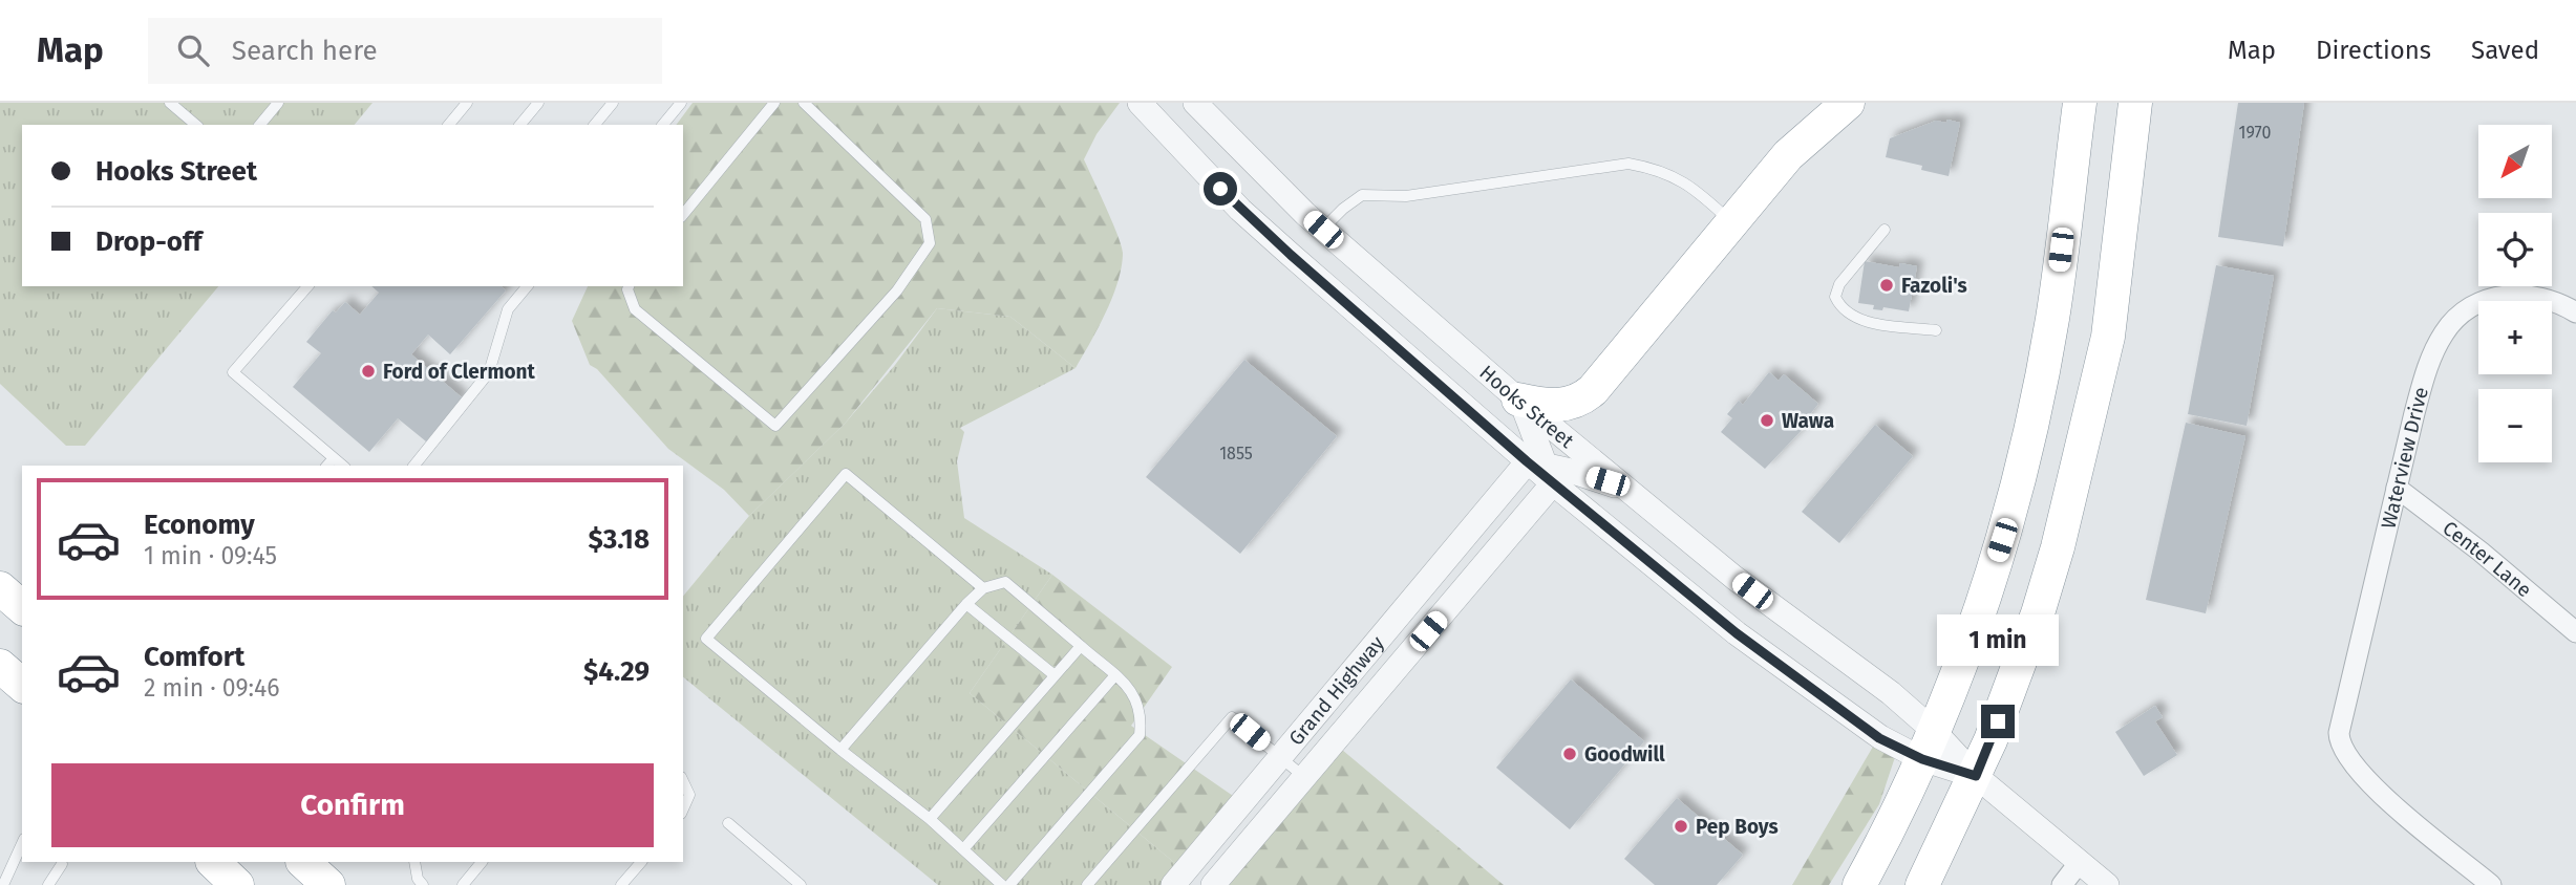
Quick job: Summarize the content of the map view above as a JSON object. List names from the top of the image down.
{
  "streets": {
    "street": [
      "Hooks Street",
      "Waterview Drive",
      "Center Lane",
      "Grand Highway"
    ]
  },
  "crossings": [
    ["Hooks Street", "Grand Highway"],
    ["Waterview Drive", "Center Lane"]
  ],
  "places": [
    "Fazoli's",
    "Ford of Clermont",
    "Wawa",
    "Goodwill",
    "Pep Boys"
  ],
  "house_numbers": ["1970", "1855"],
  "north": "bottom left",
  "page": {
    "header": "Map",
    "search": "Search here",
    "nav": ["Map", "Directions", "Saved"],
    "map_buttons": ["+", "−"],
    "banner": ["Hooks Street", "Drop-off"],
    "list": [
      {
        "name": "Economy",
        "note": "1 min · 09:45",
        "value": "$3.18"
      },
      {
        "name": "Comfort",
        "note": "2 min · 09:46",
        "value": "$4.29"
      }
    ],
    "bubble": "1 min",
    "buttons": "Confirm"
  }
}
